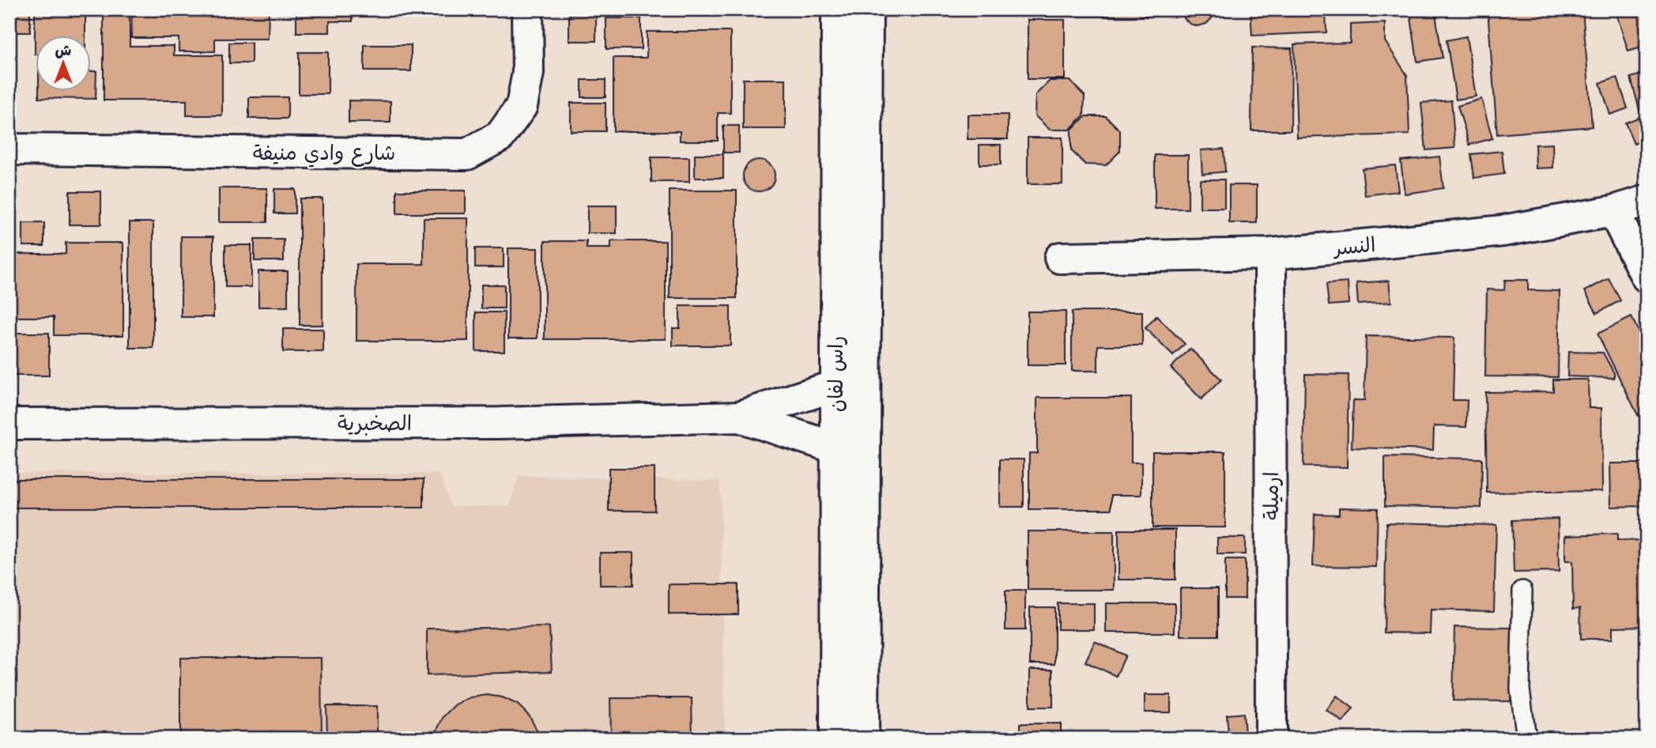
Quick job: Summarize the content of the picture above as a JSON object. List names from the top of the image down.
{
  "streets": {
    "street": [
      "شارع وادي منيفة",
      "النسر",
      "راس لفان",
      "الصخبرية",
      "ارميلة"
    ]
  },
  "crossings": [
    ["النسر", "ارميلة"],
    ["راس لفان", "الصخبرية"]
  ],
  "north": "top"
}
